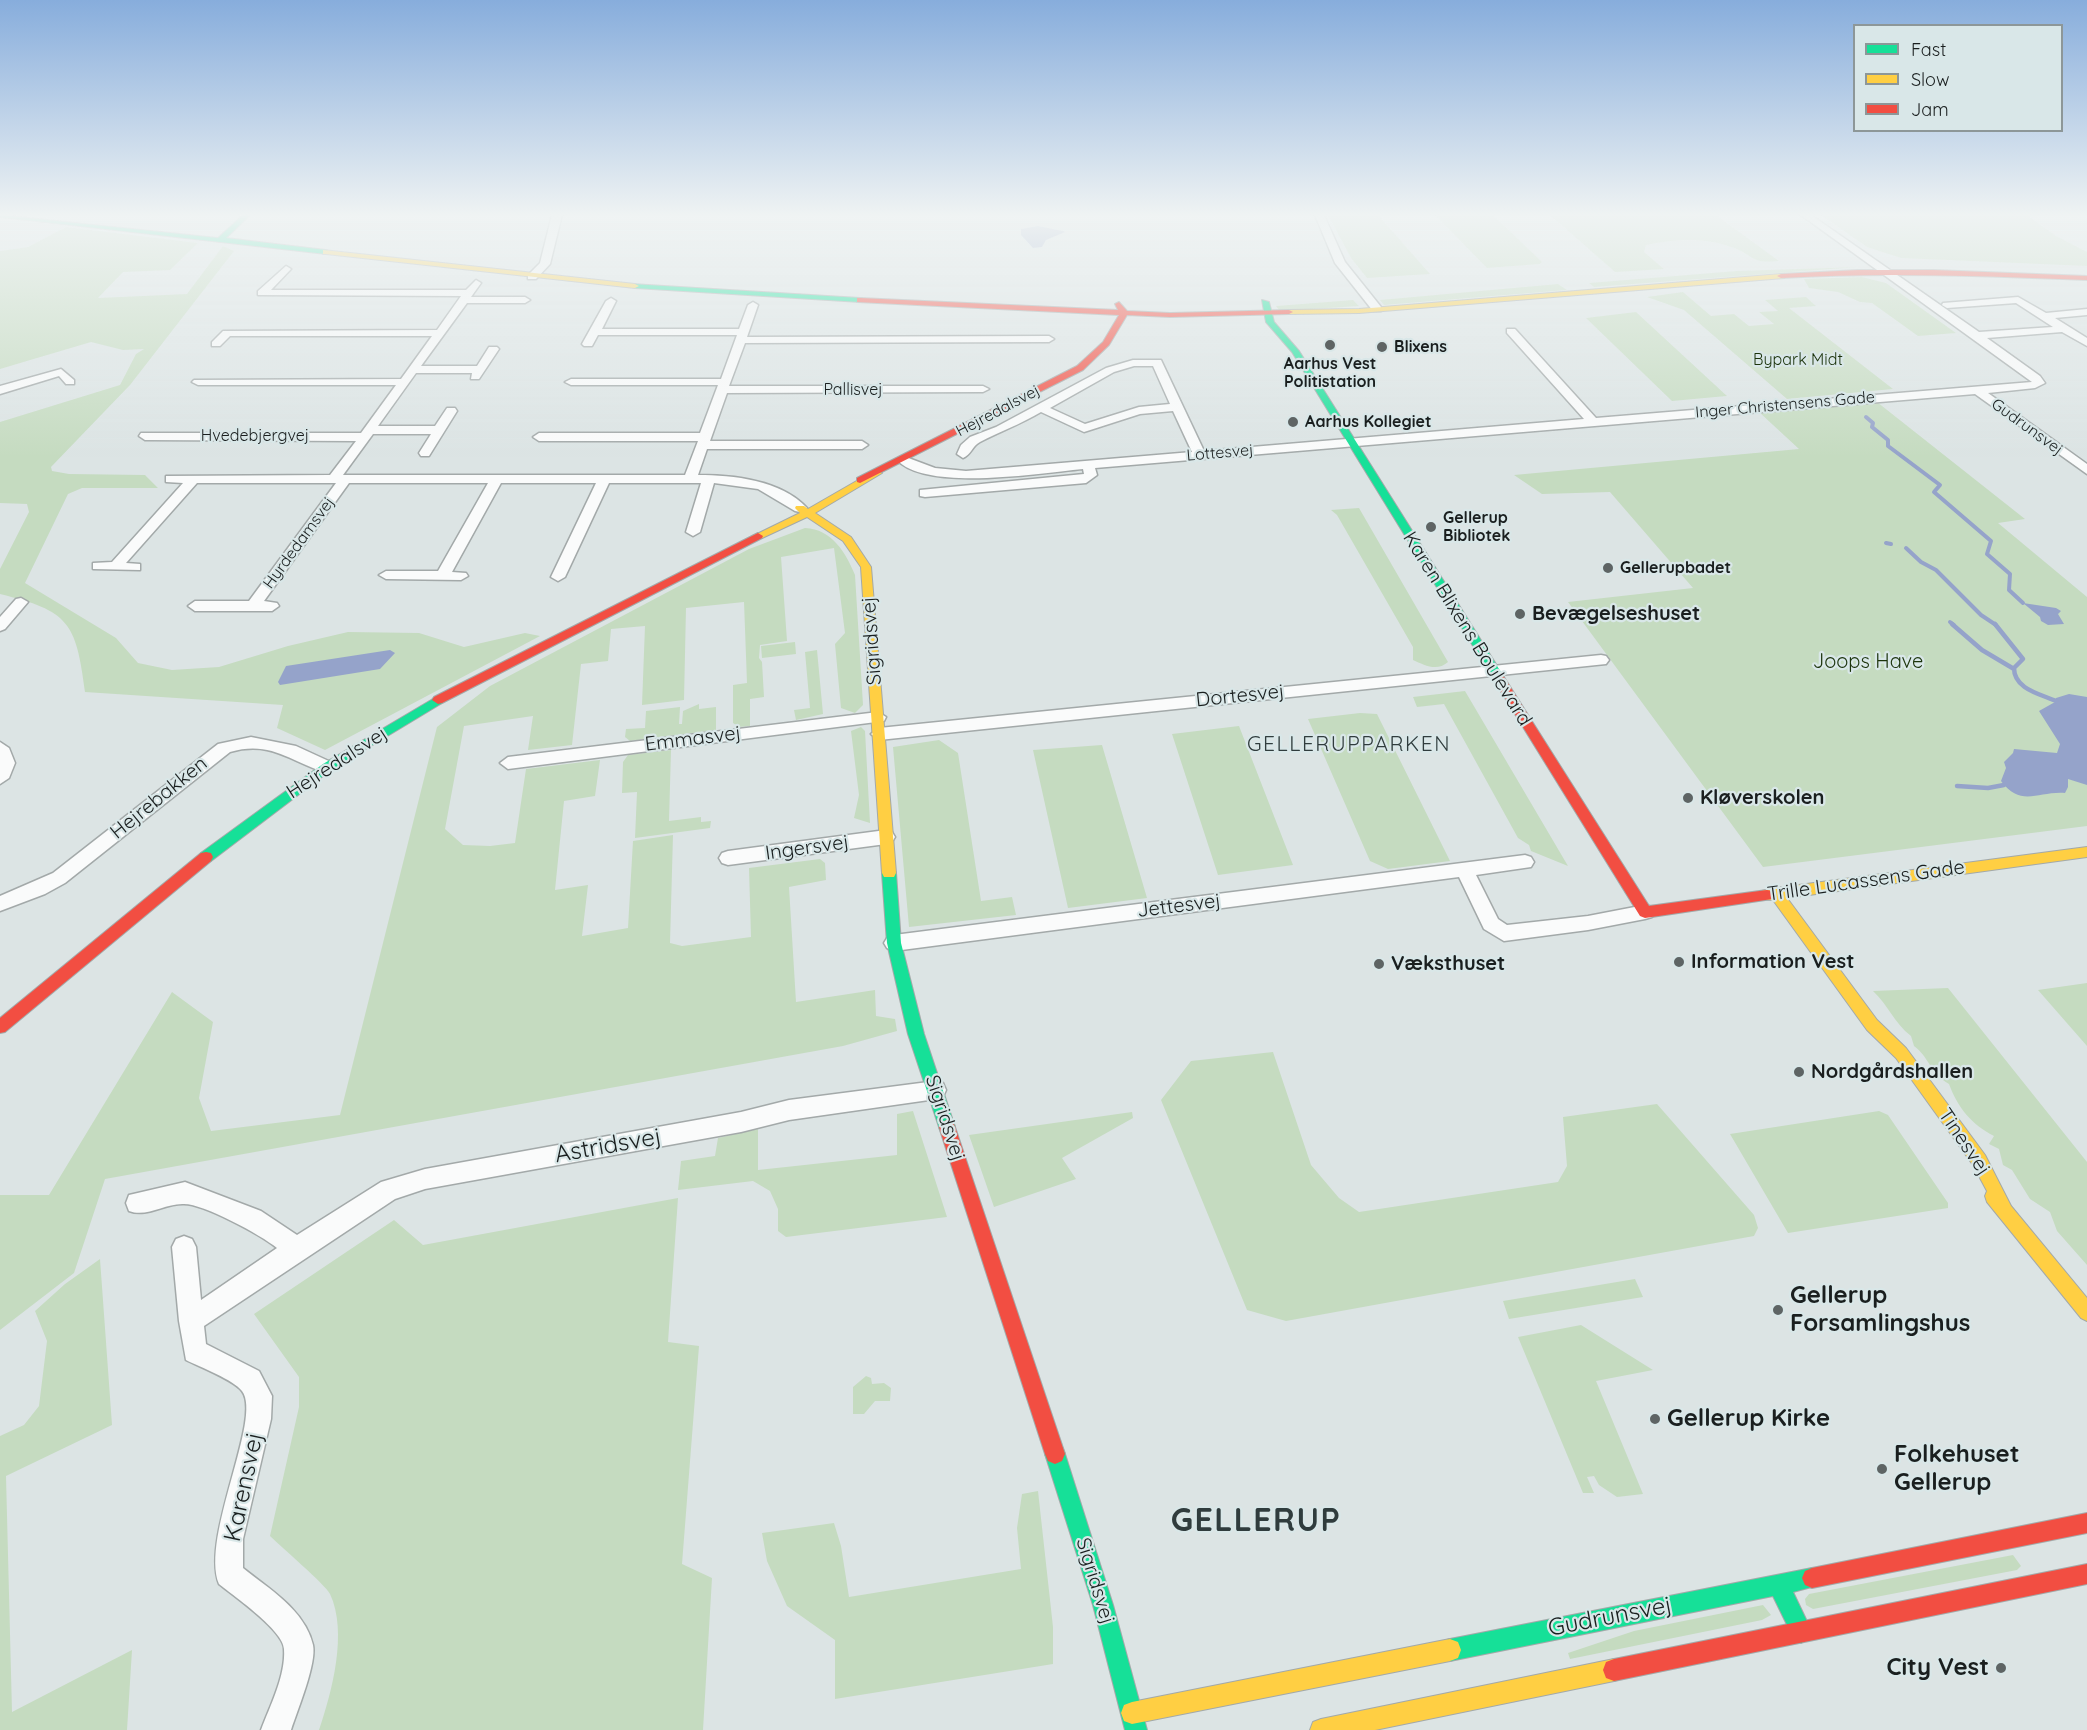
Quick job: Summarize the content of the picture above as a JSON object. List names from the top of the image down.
{
  "streets": {
    "street": [
      "Pallisvej",
      "Inger Christensens Gade",
      "Hejredalsvej",
      "Gudrunsvej",
      "Hvedebjergvej",
      "Lottesvej",
      "Hyrdedamsvej",
      "Karen Blixens Boulevard",
      "Sigridsvej",
      "Dortesvej",
      "Emmasvej",
      "Hejrebakken",
      "Ingersvej",
      "Trille Lucassens Gade",
      "Jettesvej",
      "Tinesvej",
      "Astridsvej",
      "Karensvej"
    ]
  },
  "crossings": [
    ["Inger Christensens Gade", "Gudrunsvej"],
    ["Inger Christensens Gade", "Lottesvej"],
    ["Inger Christensens Gade", "Karen Blixens Boulevard"],
    ["Hejredalsvej", "Lottesvej"],
    ["Hejredalsvej", "Hyrdedamsvej"],
    ["Hejredalsvej", "Sigridsvej"],
    ["Hejredalsvej", "Hejrebakken"],
    ["Gudrunsvej", "Sigridsvej"],
    ["Lottesvej", "Karen Blixens Boulevard"],
    ["Hyrdedamsvej", "Sigridsvej"],
    ["Karen Blixens Boulevard", "Dortesvej"],
    ["Karen Blixens Boulevard", "Trille Lucassens Gade"],
    ["Sigridsvej", "Dortesvej"],
    ["Sigridsvej", "Emmasvej"],
    ["Sigridsvej", "Ingersvej"],
    ["Sigridsvej", "Jettesvej"],
    ["Sigridsvej", "Astridsvej"],
    ["Trille Lucassens Gade", "Tinesvej"],
    ["Astridsvej", "Karensvej"]
  ],
  "districts": ["GELLERUPPARKEN", "GELLERUP"],
  "parks": ["Bypark Midt", "Joops Have"],
  "places": [
    "Aarhus Vest Politistation",
    "Blixens",
    "Aarhus Kollegiet",
    "Gellerup Bibliotek",
    "Gellerupbadet",
    "Bevægelseshuset",
    "Kløverskolen",
    "Information Vest",
    "Væksthuset",
    "Nordgårdshallen",
    "Gellerup Forsamlingshus",
    "Gellerup Kirke",
    "Folkehuset Gellerup",
    "City Vest"
  ],
  "legend": ["Fast", "Slow", "Jam"]
}
